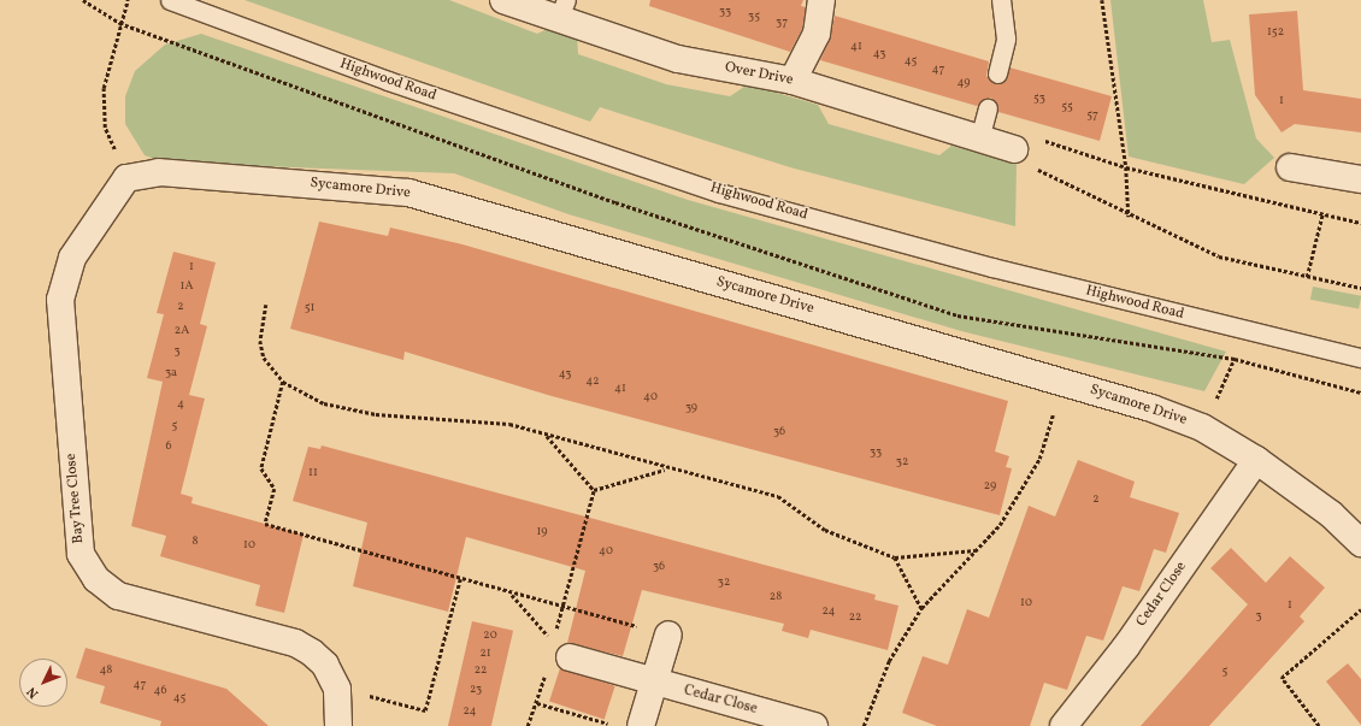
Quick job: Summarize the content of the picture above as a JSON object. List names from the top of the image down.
{
  "streets": {
    "street": [
      "Over Drive",
      "Sycamore Drive",
      "Bay Tree Close",
      "Cedar Close"
    ],
    "lane": ["Highwood Road"]
  },
  "crossings": [
    ["Sycamore Drive", "Bay Tree Close"],
    ["Sycamore Drive", "Cedar Close"]
  ],
  "house_numbers": [
    "33",
    "35",
    "37",
    "152",
    "41",
    "43",
    "45",
    "47",
    "49",
    "53",
    "1",
    "55",
    "57",
    "1",
    "1A",
    "2",
    "51",
    "2A",
    "3",
    "3a",
    "43",
    "42",
    "41",
    "40",
    "4",
    "39",
    "5",
    "36",
    "6",
    "33",
    "32",
    "11",
    "29",
    "2",
    "19",
    "8",
    "10",
    "40",
    "36",
    "32",
    "28",
    "10",
    "1",
    "24",
    "3",
    "22",
    "20",
    "21",
    "48",
    "22",
    "5",
    "47",
    "23",
    "46",
    "45",
    "24"
  ],
  "north": "bottom left"
}
